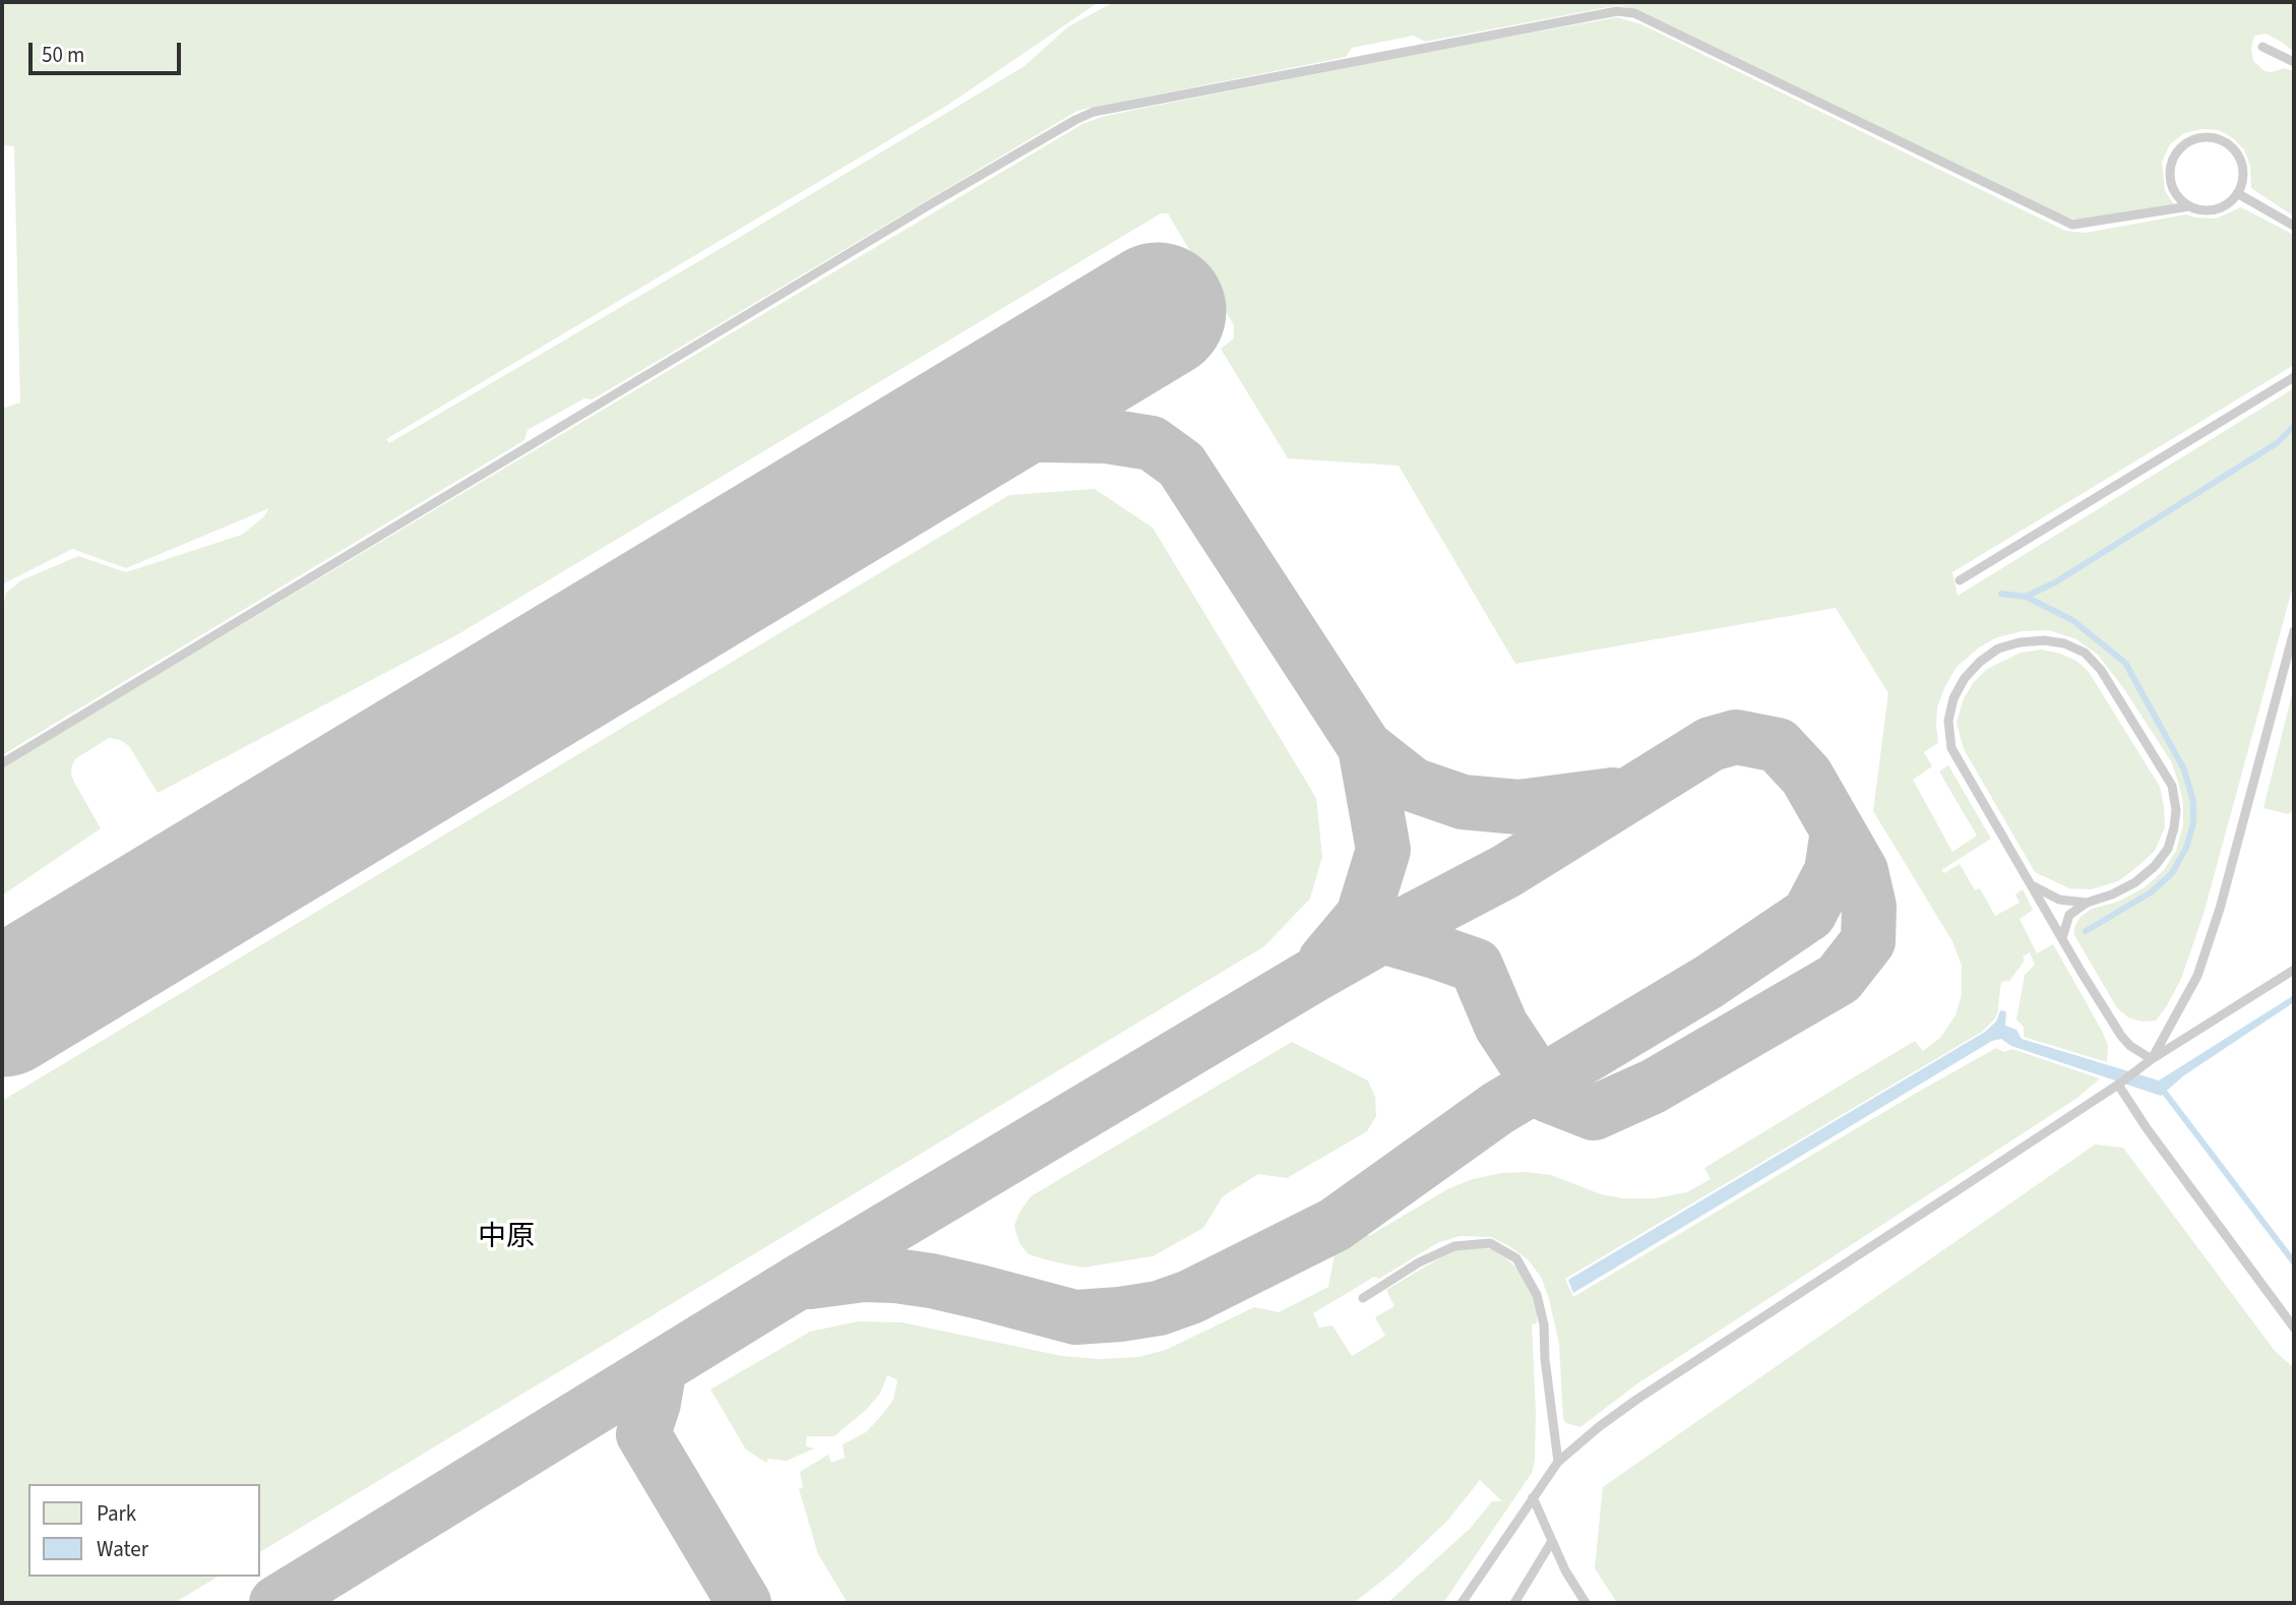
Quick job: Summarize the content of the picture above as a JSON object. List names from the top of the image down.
{
  "districts": ["中原"],
  "legend": ["Park", "Water"],
  "scale_bar": "50 m"
}
